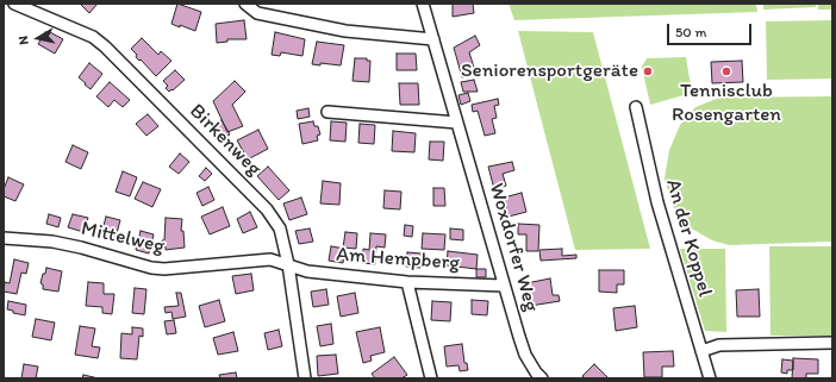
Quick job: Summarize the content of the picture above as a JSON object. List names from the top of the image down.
{
  "streets": {
    "street": [
      "Birkenweg",
      "Mittelweg",
      "An der Koppel",
      "Woxdorfer Weg",
      "Am Hempberg"
    ]
  },
  "crossings": [
    ["Birkenweg", "Mittelweg"],
    ["Birkenweg", "Am Hempberg"],
    ["Mittelweg", "Am Hempberg"],
    ["Woxdorfer Weg", "Am Hempberg"]
  ],
  "places": ["Seniorensportgeräte", "Tennisclub Rosengarten"],
  "scale_bar": "50 m",
  "north": "left"
}
